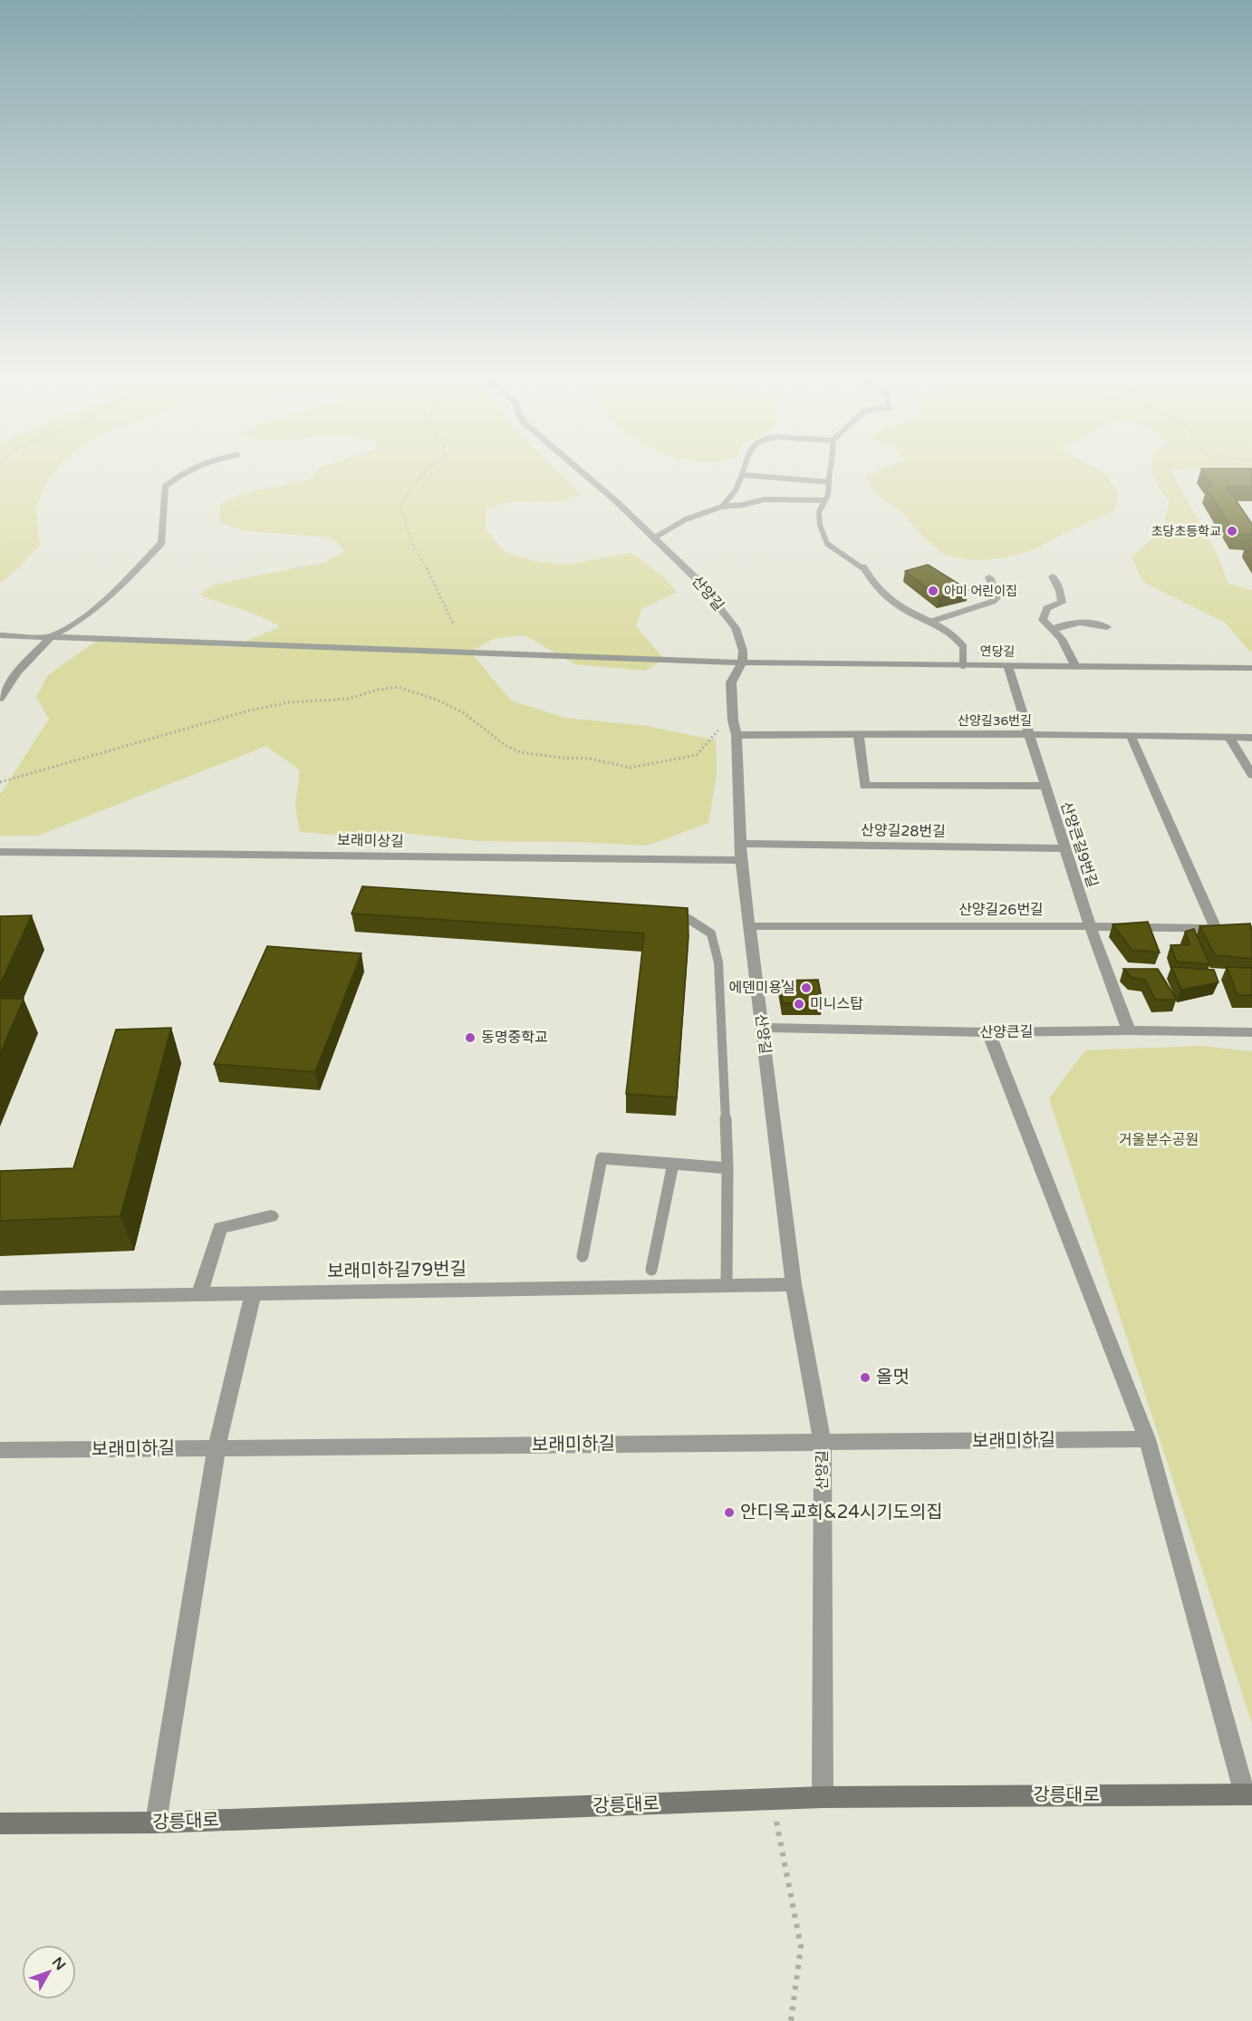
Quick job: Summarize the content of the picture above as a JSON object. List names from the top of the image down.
{
  "streets": {
    "street": [
      "산양길",
      "연당길",
      "산양길36번길",
      "산양길28번길",
      "보래미상길",
      "산양큰길9번길",
      "산양길26번길",
      "산양큰길",
      "보래미하길79번길",
      "보래미하길",
      "강릉대로"
    ]
  },
  "crossings": [
    ["산양길", "연당길"],
    ["산양길", "산양길36번길"],
    ["산양길", "산양길28번길"],
    ["산양길", "보래미상길"],
    ["산양길", "산양길26번길"],
    ["산양길", "산양큰길"],
    ["산양길", "보래미하길79번길"],
    ["산양길", "보래미하길"],
    ["산양길", "강릉대로"],
    ["연당길", "산양큰길9번길"],
    ["산양길36번길", "산양큰길9번길"],
    ["산양길28번길", "산양큰길9번길"],
    ["산양큰길9번길", "산양길26번길"],
    ["산양큰길9번길", "산양큰길"]
  ],
  "parks": ["거울분수공원"],
  "places": [
    "초당초등학교",
    "아미 어린이집",
    "에덴미용실",
    "미니스탑",
    "동명중학교",
    "올멋",
    "안디옥교회&24시기도의집"
  ],
  "north": "top right"
}
